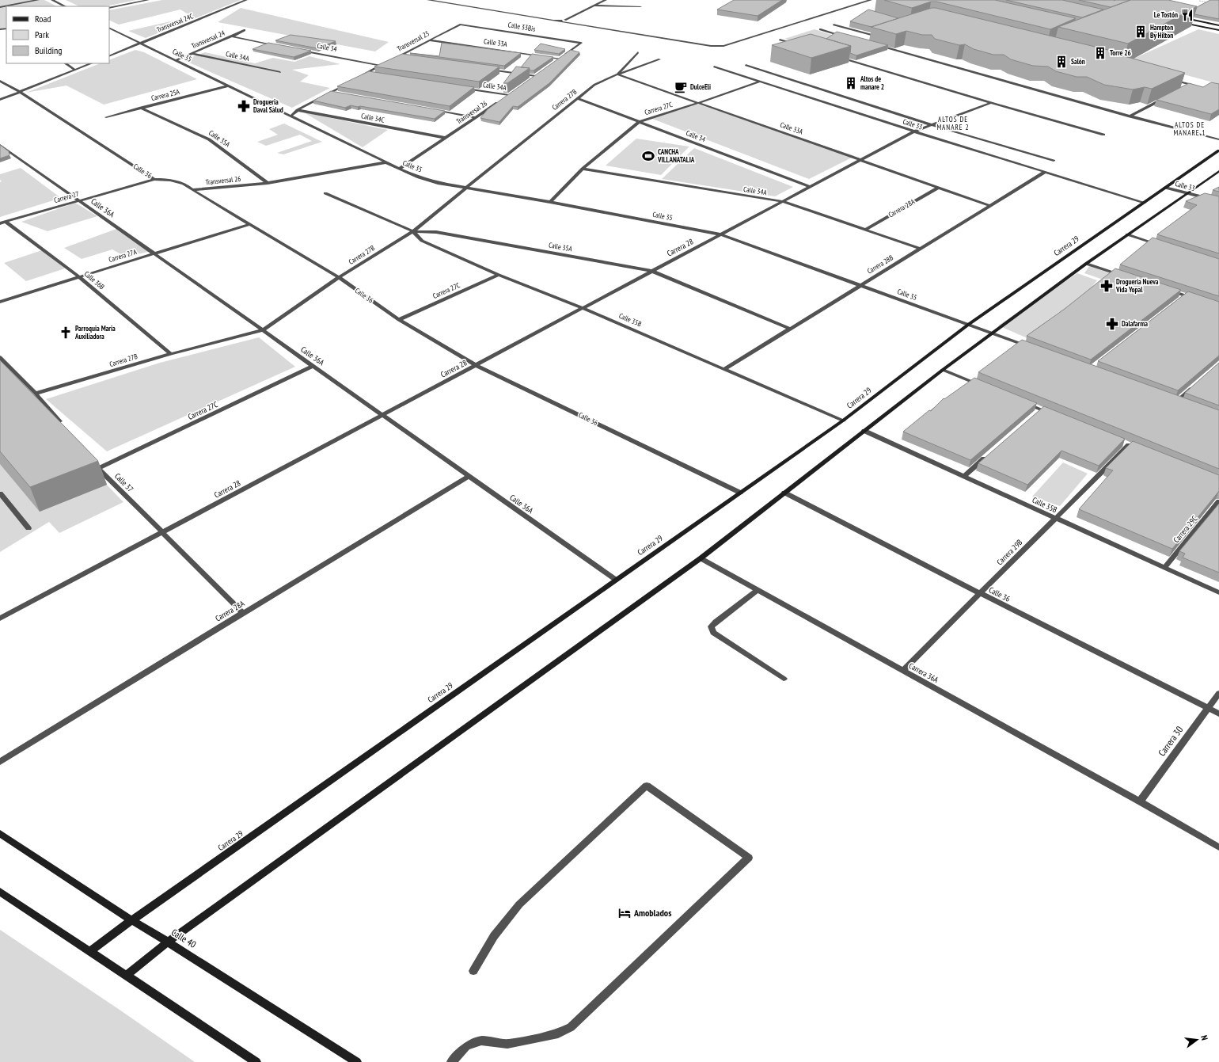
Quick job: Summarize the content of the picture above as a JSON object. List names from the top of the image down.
{
  "streets": {
    "main road": ["Carrera 29", "Calle 40"],
    "street": [
      "Transversal 24C",
      "Calle 33Bis",
      "Transversal 24",
      "Transversal 25",
      "Calle 33A",
      "Calle 34",
      "Calle 35",
      "Calle 34A",
      "Carrera 25A",
      "Carrera 27B",
      "Carrera 27C",
      "Transversal 26",
      "Calle 34C",
      "Calle 33",
      "Calle 35A",
      "Calle 36",
      "Carrera 27",
      "Calle 36A",
      "Carrera 28A",
      "Carrera 28",
      "Carrera 27A",
      "Carrera 28B",
      "Calle 36B",
      "Calle 35B",
      "Calle 37",
      "Carrera 29C",
      "Carrera 29B",
      "Carrera 36A",
      "Carrera 30"
    ]
  },
  "crossings": [
    ["Transversal 24C", "Calle 35"],
    ["Calle 33Bis", "Transversal 25"],
    ["Calle 33Bis", "Calle 33A"],
    ["Transversal 24", "Calle 35"],
    ["Transversal 24", "Calle 34A"],
    ["Transversal 25", "Calle 33A"],
    ["Calle 33A", "Carrera 27B"],
    ["Calle 33A", "Carrera 27C"],
    ["Calle 33A", "Carrera 28A"],
    ["Calle 33A", "Carrera 28"],
    ["Calle 33A", "Carrera 28B"],
    ["Calle 34", "Carrera 27B"],
    ["Calle 34", "Carrera 27C"],
    ["Calle 34", "Carrera 28"],
    ["Calle 35", "Carrera 25A"],
    ["Calle 35", "Carrera 27B"],
    ["Calle 35", "Carrera 27C"],
    ["Calle 35", "Transversal 26"],
    ["Calle 35", "Carrera 29"],
    ["Calle 35", "Carrera 28"],
    ["Calle 35", "Carrera 28B"],
    ["Calle 34A", "Carrera 27C"],
    ["Calle 34A", "Carrera 28A"],
    ["Calle 34A", "Carrera 28"],
    ["Calle 34A", "Carrera 28B"],
    ["Carrera 25A", "Calle 35A"],
    ["Carrera 27B", "Calle 35A"],
    ["Carrera 27B", "Calle 36"],
    ["Carrera 27B", "Calle 36A"],
    ["Carrera 27B", "Calle 36B"],
    ["Carrera 27B", "Calle 35B"],
    ["Carrera 27C", "Calle 33"],
    ["Carrera 27C", "Calle 36"],
    ["Carrera 27C", "Calle 36A"],
    ["Carrera 27C", "Calle 35B"],
    ["Carrera 27C", "Calle 37"],
    ["Transversal 26", "Calle 34C"],
    ["Transversal 26", "Calle 35A"],
    ["Transversal 26", "Calle 36"],
    ["Calle 33", "Carrera 29"],
    ["Calle 33", "Carrera 28"],
    ["Calle 33", "Carrera 28B"],
    ["Calle 35A", "Carrera 28"],
    ["Calle 35A", "Carrera 28B"],
    ["Calle 35A", "Calle 35B"],
    ["Calle 36", "Carrera 27"],
    ["Calle 36", "Carrera 29"],
    ["Calle 36", "Carrera 28"],
    ["Calle 36", "Carrera 27A"],
    ["Calle 36", "Carrera 29B"],
    ["Calle 36", "Carrera 30"],
    ["Carrera 27", "Calle 36A"],
    ["Carrera 27", "Calle 36B"],
    ["Calle 36A", "Carrera 28A"],
    ["Calle 36A", "Carrera 29"],
    ["Calle 36A", "Carrera 28"],
    ["Calle 36A", "Carrera 27A"],
    ["Carrera 28A", "Calle 37"],
    ["Carrera 29", "Calle 35B"],
    ["Carrera 29", "Calle 40"],
    ["Carrera 28", "Calle 35B"],
    ["Carrera 28", "Calle 37"],
    ["Carrera 27A", "Calle 36B"],
    ["Carrera 28B", "Calle 35B"],
    ["Calle 35B", "Carrera 29C"],
    ["Calle 35B", "Carrera 29B"],
    ["Carrera 29B", "Carrera 36A"],
    ["Carrera 36A", "Carrera 30"]
  ],
  "districts": ["ALTOS DE MANARE 2", "ALTOS DE MANARE 1"],
  "places": {
    "restaurant": ["Le Tostón"],
    "building": [
      "Hampton By Hilton",
      "Torre 26",
      "Salón",
      "Altos de manare 2"
    ],
    "cafe": ["DulceEli"],
    "pharmacy": ["Drogueria Daval Salud", "Droguería Nueva Vida Yopal", "Dalafarma"],
    "sports": ["CANCHA VILLANATALIA"],
    "church": ["Parroquia Maria Auxiliadora"],
    "hotel": ["Amoblados"]
  },
  "legend": ["Road", "Park", "Building"],
  "north": "right"
}
